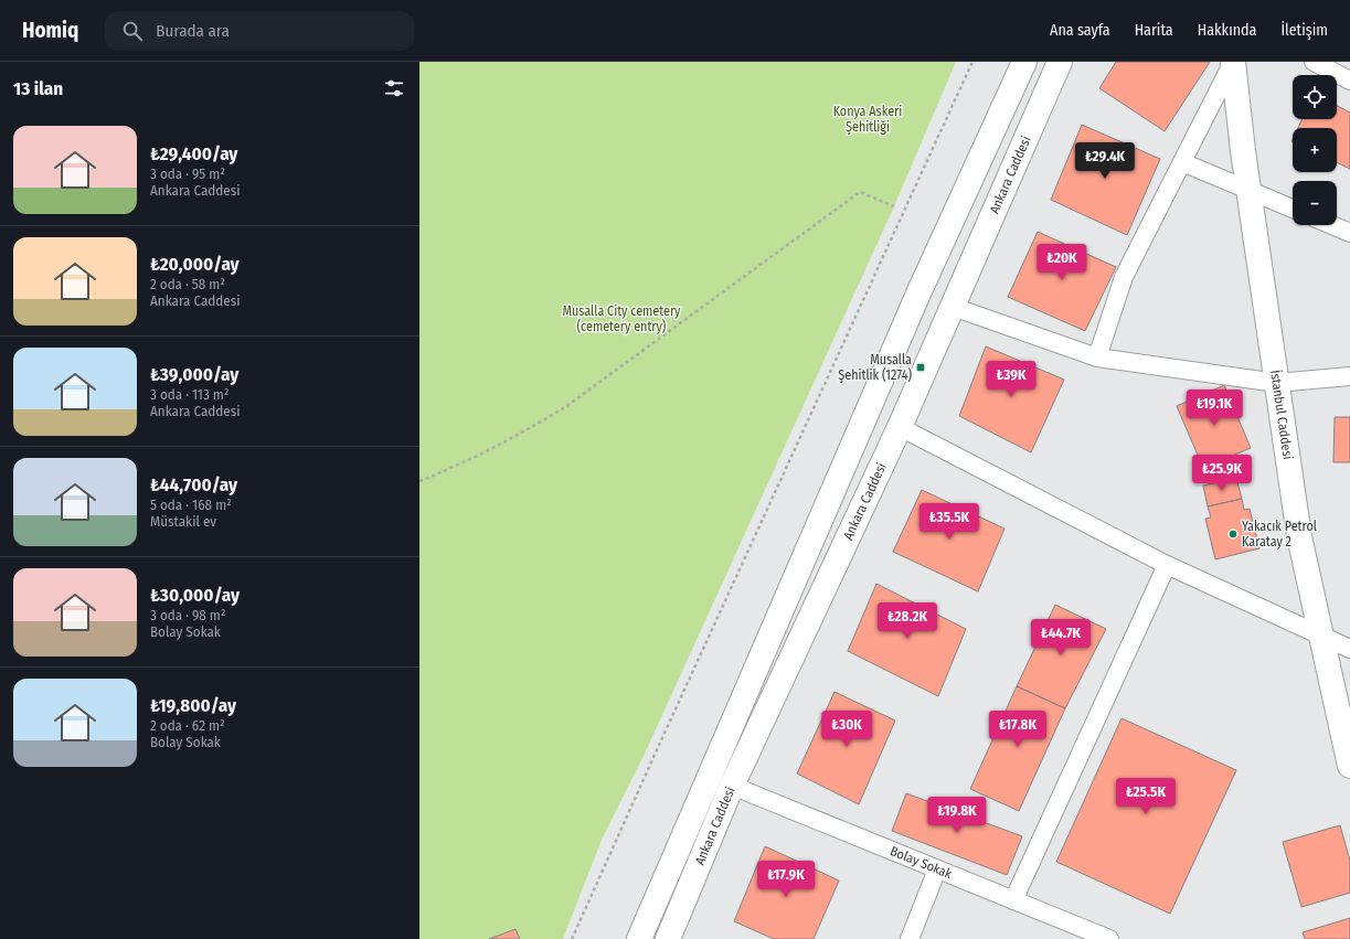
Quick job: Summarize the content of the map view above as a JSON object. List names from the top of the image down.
{
  "streets": {
    "main road": ["Ankara Caddesi", "İstanbul Caddesi"],
    "street": ["Bolay Sokak"]
  },
  "crossings": [
    ["Ankara Caddesi", "Bolay Sokak"]
  ],
  "parks": ["Konya Askeri Şehitliği", "Musalla City cemetery (cemetery entry)"],
  "places": {
    "transit": ["Musalla Şehitlik (1274)"],
    "other": ["Yakacık Petrol Karatay 2"]
  },
  "page": {
    "header": "Homiq",
    "search": "Burada ara",
    "nav": [
      "Ana sayfa",
      "Harita",
      "Hakkında",
      "İletişim"
    ],
    "heading": "13 ilan",
    "map_buttons": ["+", "−"],
    "list": [
      {
        "name": "₺29,400/ay",
        "note": "3 oda · 95 m² · Ankara Caddesi"
      },
      {
        "name": "₺20,000/ay",
        "note": "2 oda · 58 m² · Ankara Caddesi"
      },
      {
        "name": "₺39,000/ay",
        "note": "3 oda · 113 m² · Ankara Caddesi"
      },
      {
        "name": "₺44,700/ay",
        "note": "5 oda · 168 m² · Müstakil ev"
      },
      {
        "name": "₺30,000/ay",
        "note": "3 oda · 98 m² · Bolay Sokak"
      },
      {
        "name": "₺19,800/ay",
        "note": "2 oda · 62 m² · Bolay Sokak"
      }
    ],
    "price": [
      "₺29.4K",
      "₺20K",
      "₺39K",
      "₺19.1K",
      "₺25.9K",
      "₺35.5K",
      "₺28.2K",
      "₺44.7K",
      "₺30K",
      "₺17.8K",
      "₺25.5K",
      "₺19.8K",
      "₺17.9K"
    ]
  }
}
